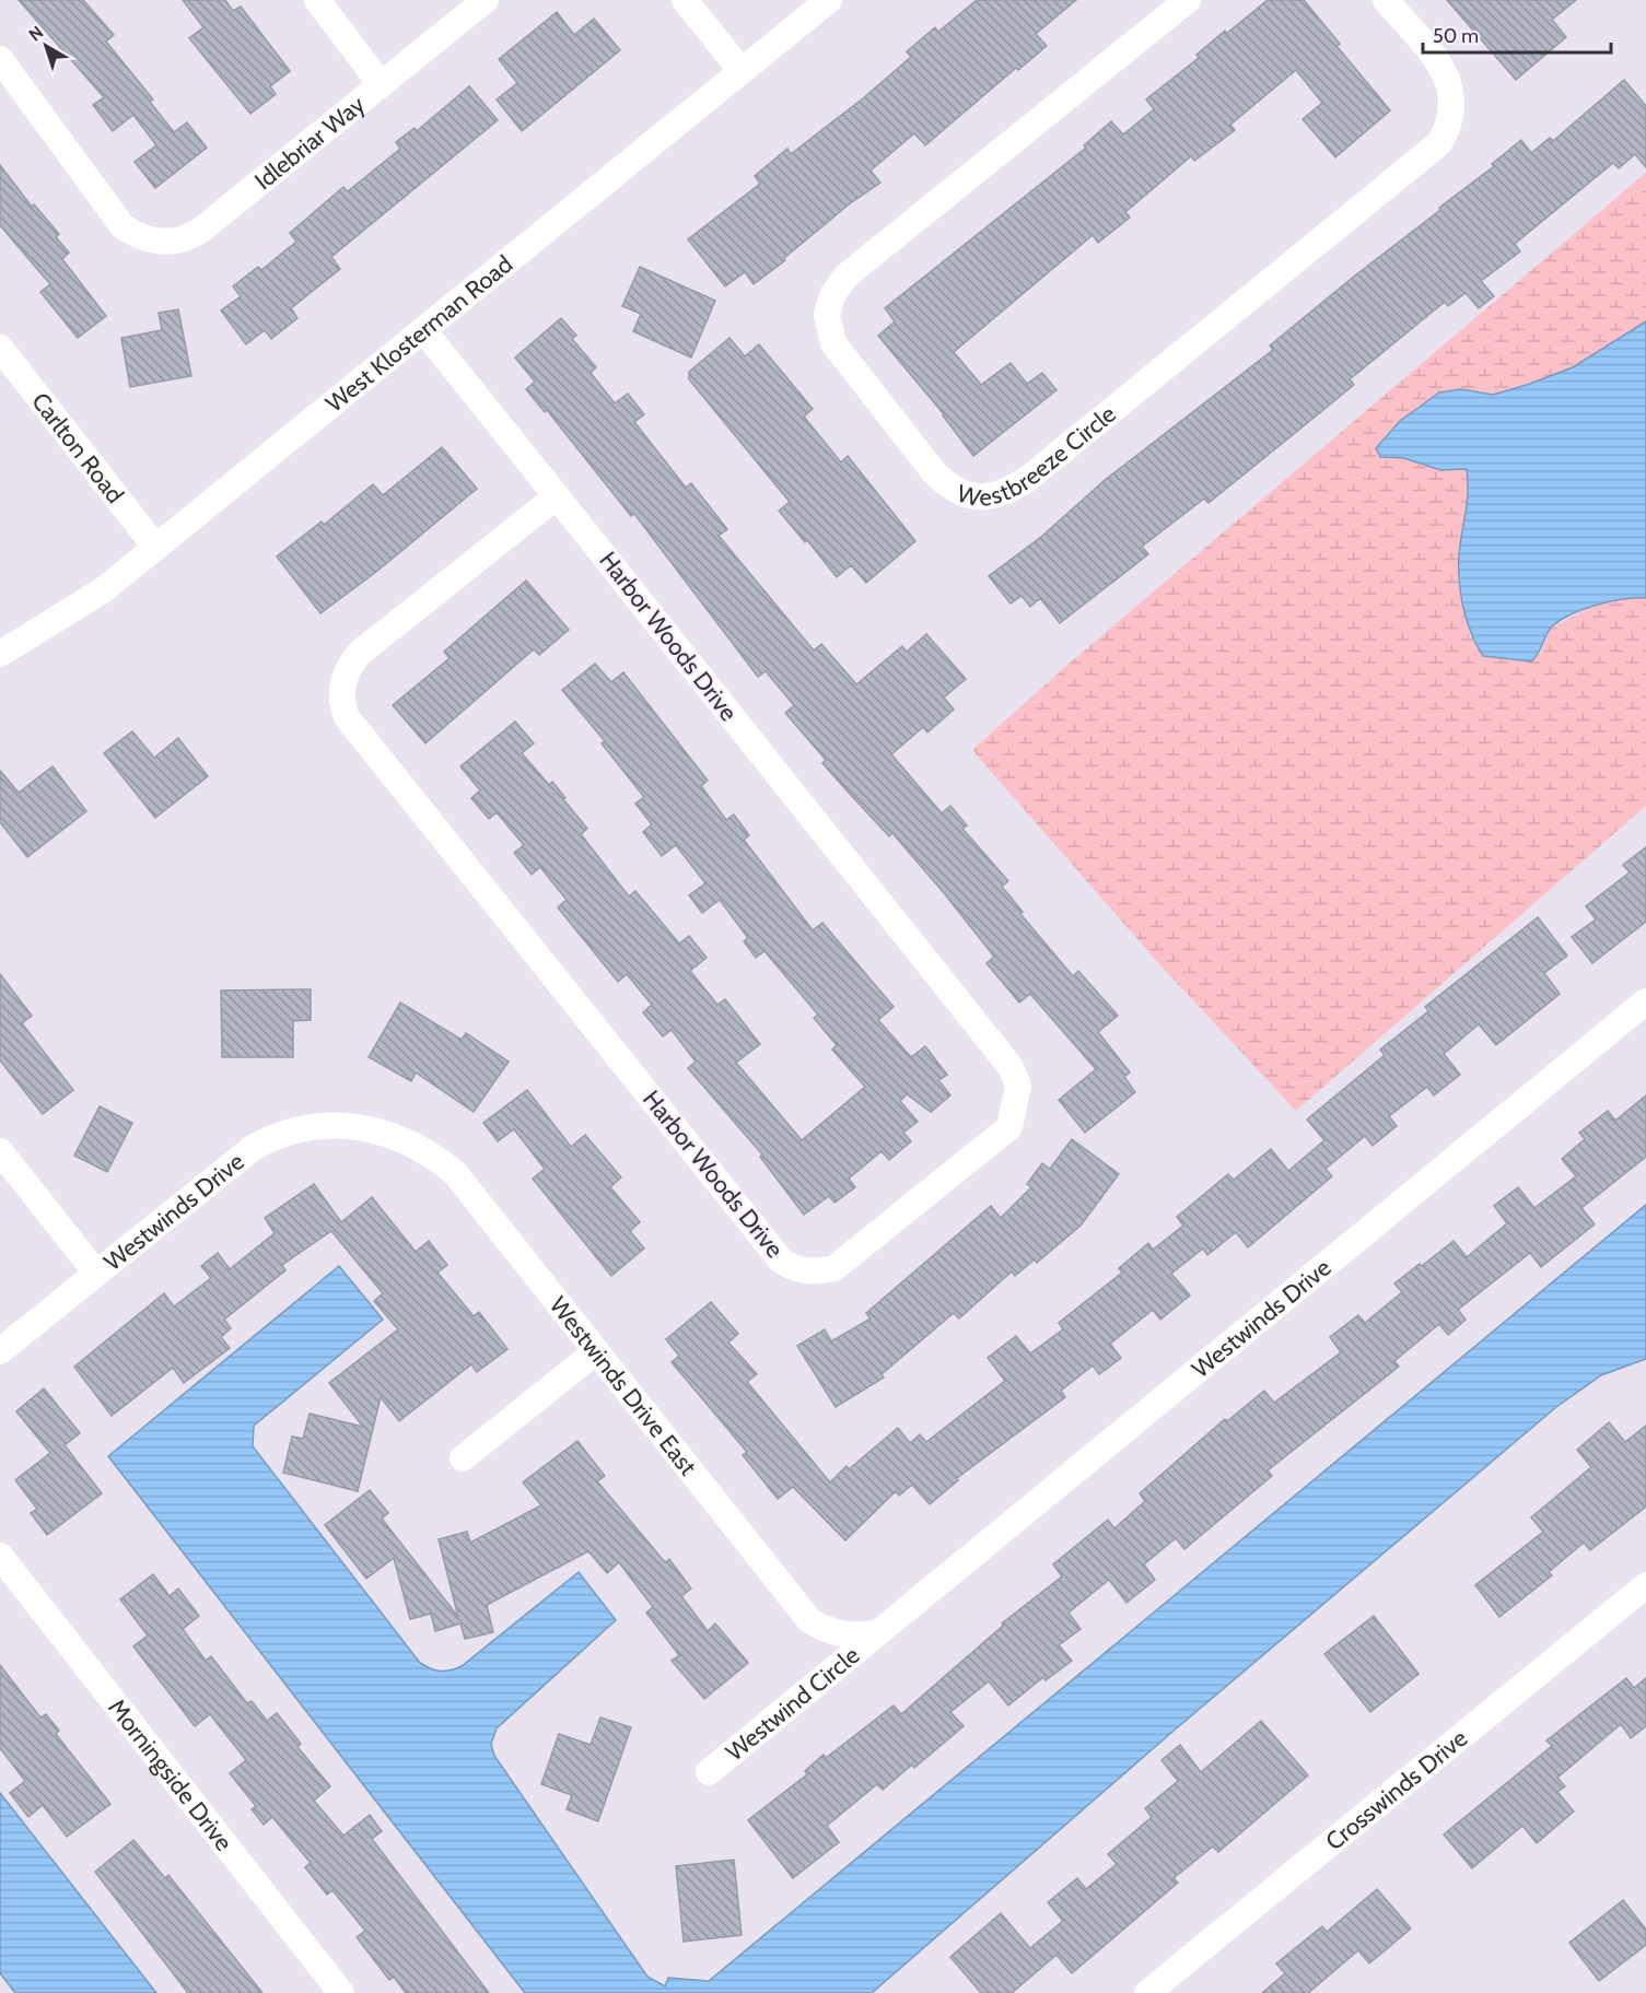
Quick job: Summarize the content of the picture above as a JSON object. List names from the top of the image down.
{
  "streets": {
    "street": [
      "Idlebriar Way",
      "West Klosterman Road",
      "Westbreeze Circle",
      "Carlton Road",
      "Harbor Woods Drive",
      "Westwinds Drive",
      "Westwinds Drive East",
      "Westwind Circle",
      "Morningside Drive",
      "Crosswinds Drive"
    ]
  },
  "crossings": [
    ["West Klosterman Road", "Carlton Road"],
    ["West Klosterman Road", "Harbor Woods Drive"],
    ["Westwinds Drive", "Westwinds Drive East"],
    ["Westwinds Drive", "Westwind Circle"],
    ["Westwinds Drive East", "Westwind Circle"]
  ],
  "scale_bar": "50 m",
  "north": "top left"
}
